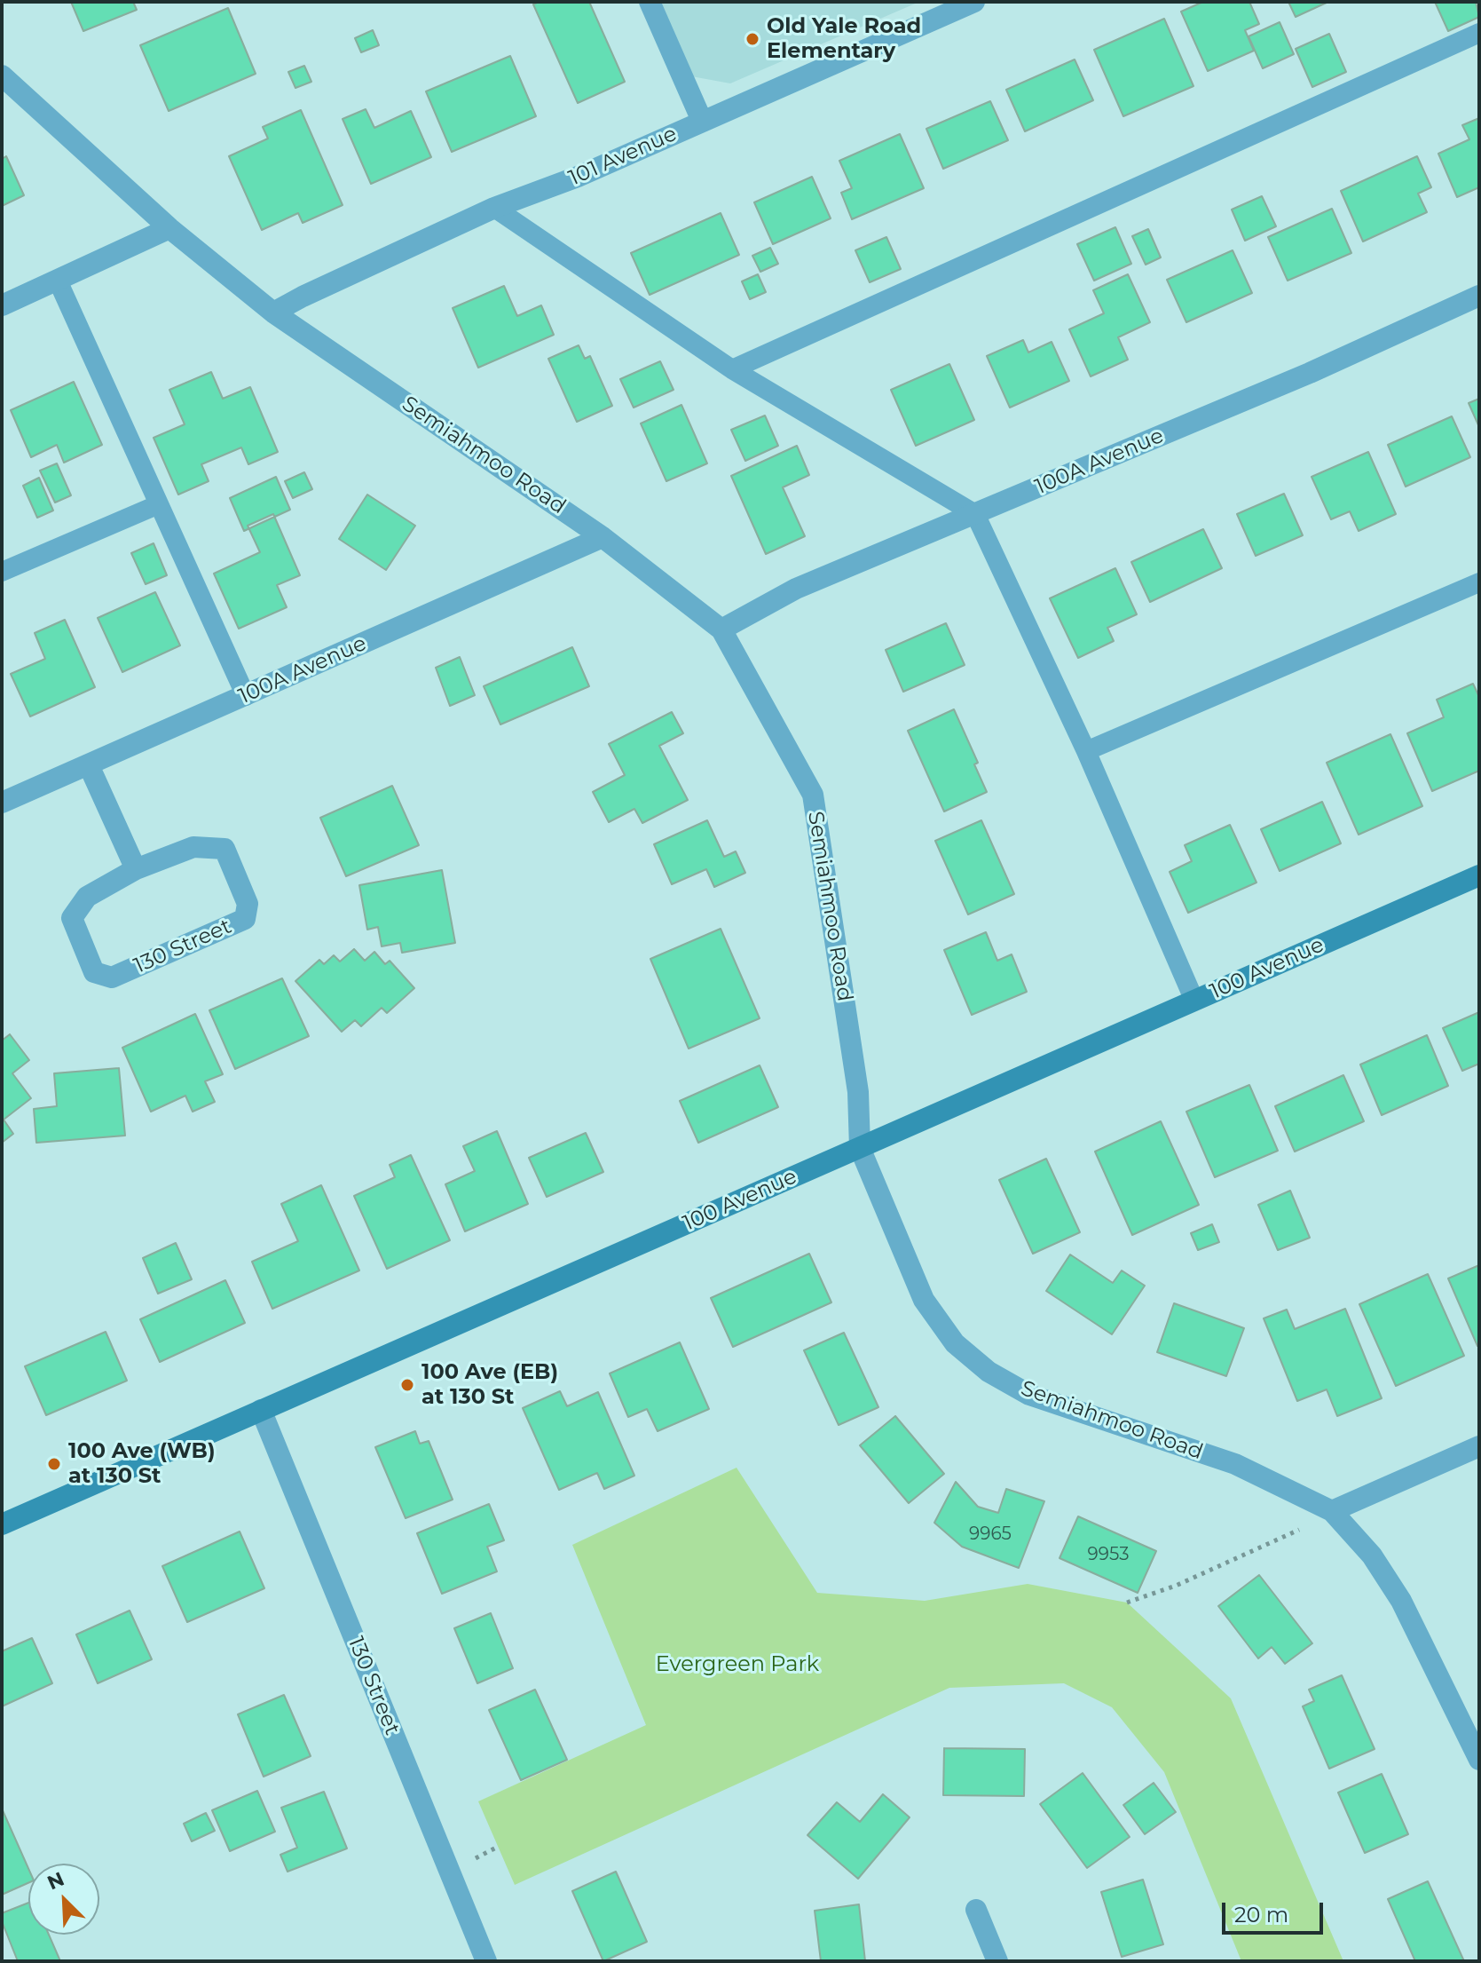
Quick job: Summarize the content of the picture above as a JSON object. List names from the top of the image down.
{
  "streets": {
    "street": [
      "101 Avenue",
      "Semiahmoo Road",
      "100A Avenue",
      "130 Street",
      "100 Avenue"
    ]
  },
  "crossings": [
    ["101 Avenue", "Semiahmoo Road"],
    ["Semiahmoo Road", "100A Avenue"],
    ["Semiahmoo Road", "100 Avenue"],
    ["130 Street", "100 Avenue"]
  ],
  "parks": ["Evergreen Park"],
  "places": ["Old Yale Road Elementary", "100 Ave (EB) at 130 St", "100 Ave (WB) at 130 St"],
  "house_numbers": ["9965", "9953"],
  "scale_bar": "20 m",
  "north": "top left"
}
